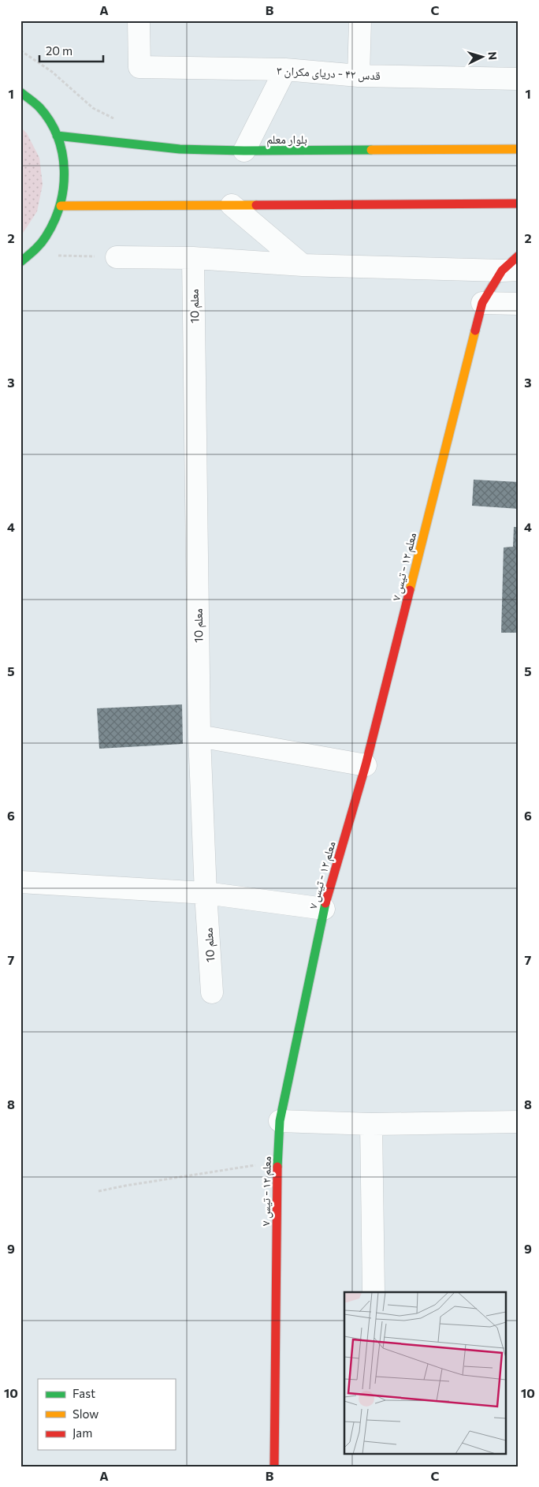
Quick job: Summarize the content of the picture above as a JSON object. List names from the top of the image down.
{
  "streets": {
    "main road": ["بلوار معلم", "معلم ۱۲ - تیس ۷"],
    "street": ["قدس ۴۲ - دریای مکران ۳", "معلم 10"]
  },
  "legend": ["Fast", "Slow", "Jam"],
  "scale_bar": "20 m",
  "north": "right",
  "grid": {
    "columns": ["A", "B", "C"],
    "rows": [
      "1",
      "2",
      "3",
      "4",
      "5",
      "6",
      "7",
      "8",
      "9",
      "10"
    ]
  }
}
